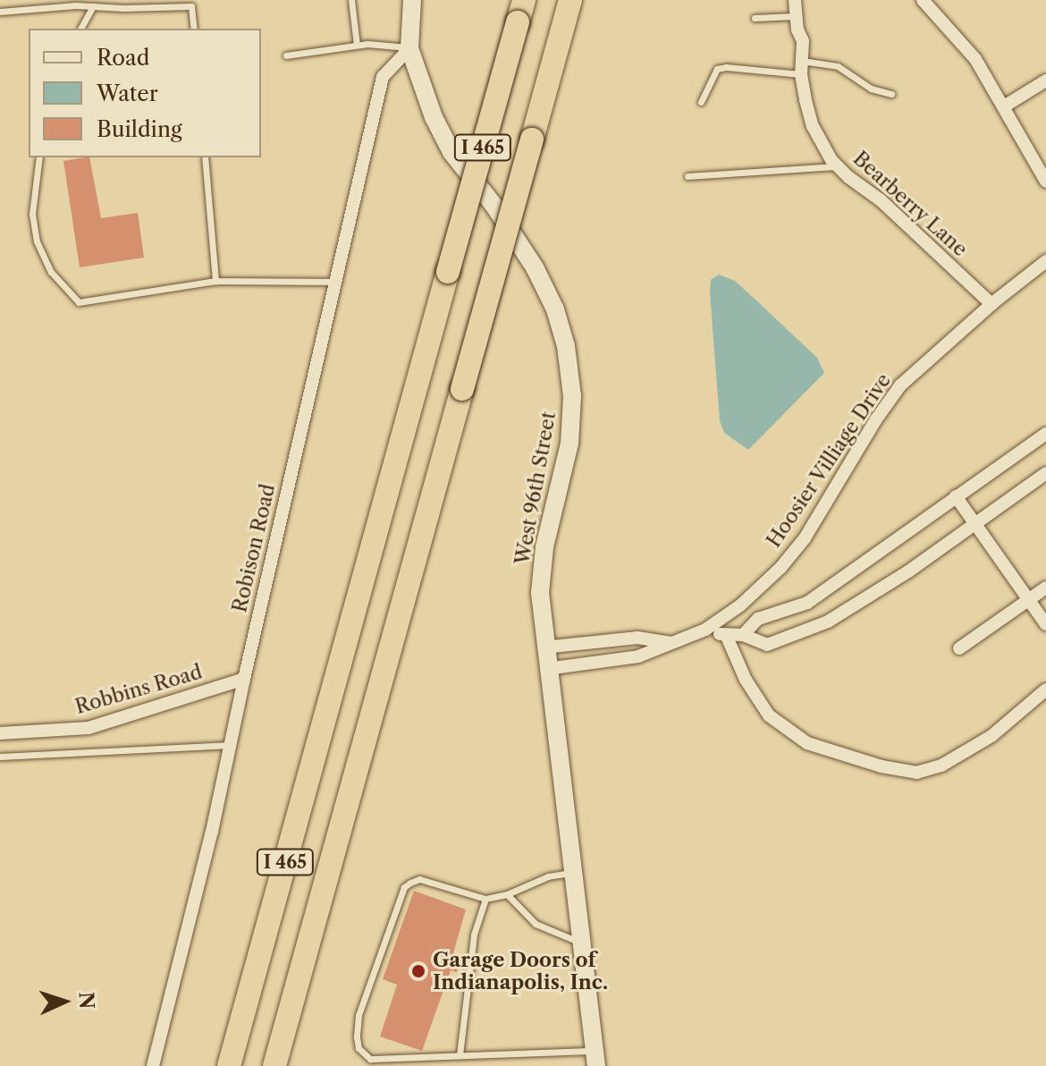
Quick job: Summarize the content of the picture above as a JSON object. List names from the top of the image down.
{
  "streets": {
    "highway": ["I 465"],
    "street": [
      "Bearberry Lane",
      "Hoosier Villiage Drive",
      "West 96th Street",
      "Robison Road",
      "Robbins Road"
    ]
  },
  "crossings": [
    ["Bearberry Lane", "Hoosier Villiage Drive"],
    ["Hoosier Villiage Drive", "West 96th Street"],
    ["West 96th Street", "Robison Road"],
    ["Robison Road", "Robbins Road"]
  ],
  "places": ["Garage Doors of Indianapolis, Inc."],
  "legend": ["Road", "Water", "Building"],
  "north": "right"
}
